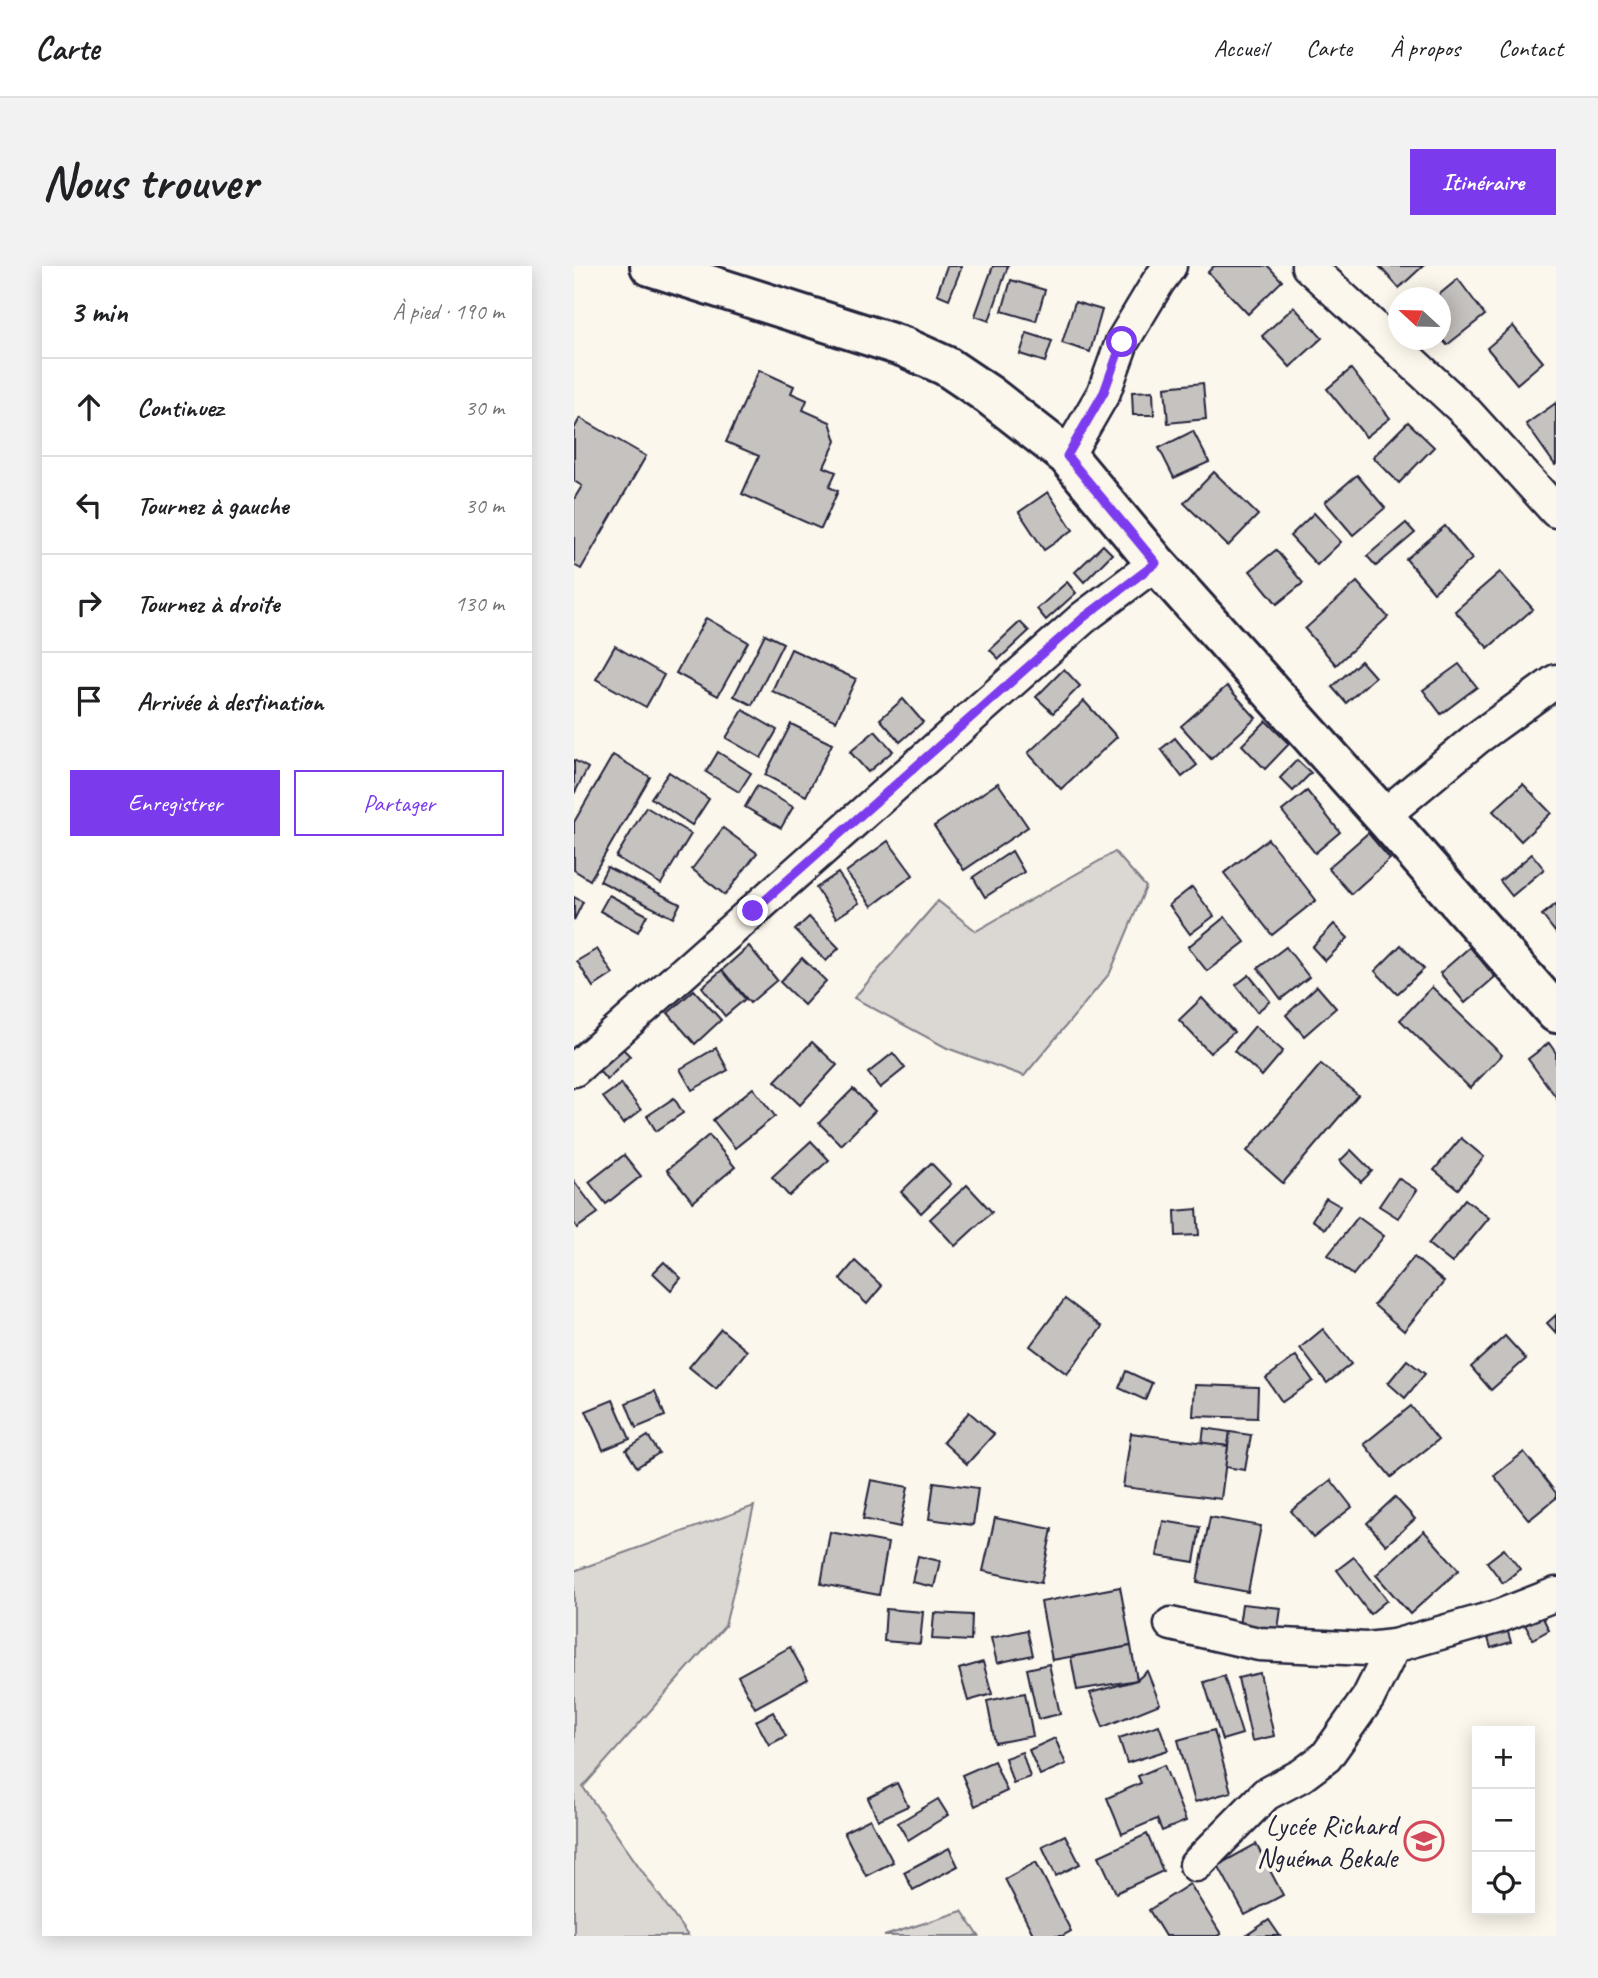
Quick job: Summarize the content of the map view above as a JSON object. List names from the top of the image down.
{
  "places": {
    "school or university": ["Lycée Richard Nguéma Bekale"]
  },
  "north": "left",
  "page": {
    "header": "Carte",
    "nav": [
      "Accueil",
      "Carte",
      "À propos",
      "Contact"
    ],
    "buttons": [
      "Itinéraire",
      ["Enregistrer", "Partager"]
    ],
    "title": "Nous trouver",
    "heading": ["3 min", "À pied · 190 m"],
    "list": [
      ["Continuez", "30 m"],
      ["Tournez à gauche", "30 m"],
      ["Tournez à droite", "130 m"],
      "Arrivée à destination"
    ],
    "map_buttons": ["+", "−"]
  }
}
